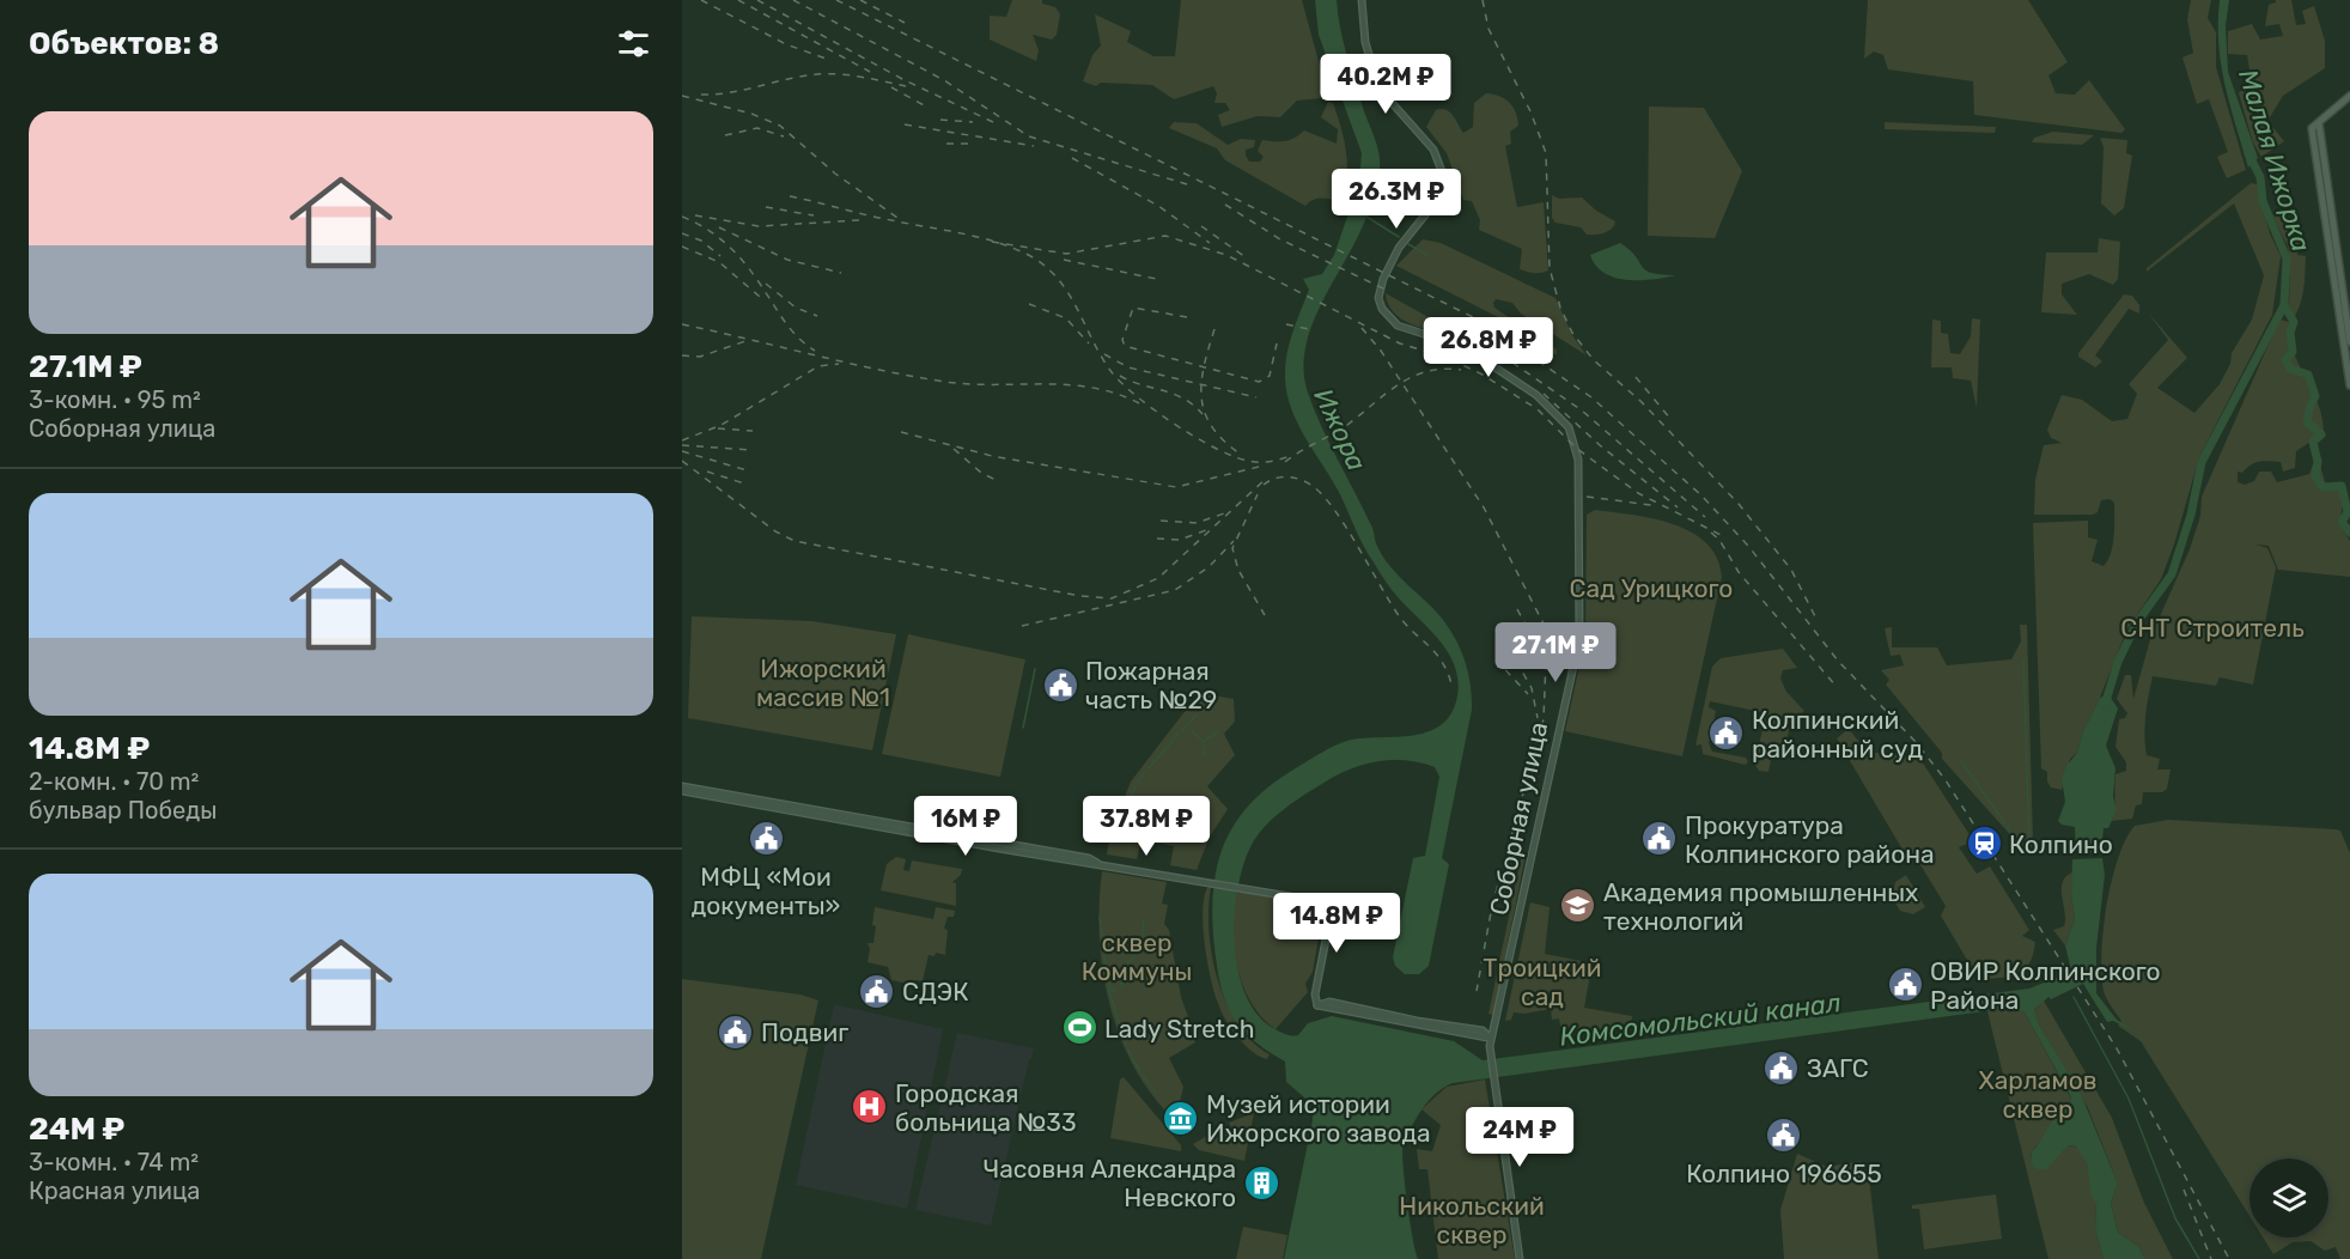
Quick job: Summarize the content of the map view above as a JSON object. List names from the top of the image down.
{
  "streets": {
    "main road": ["Соборная улица"]
  },
  "water": ["Малая Ижорка", "Ижора", "Комсомольский канал"],
  "parks": [
    "Сад Урицкого",
    "СНТ Строитель",
    "Ижорский массив №1",
    "сквер Коммуны",
    "Троицкий сад",
    "Харламов сквер",
    "Никольский сквер"
  ],
  "places": {
    "public building": [
      "Пожарная часть №29",
      "Колпинский районный суд",
      "МФЦ «Мои документы»",
      "Прокуратура Колпинского района",
      "ОВИР Колпинского Района",
      "СДЭК",
      "Подвиг",
      "ЗАГС",
      "Колпино 196655"
    ],
    "station": ["Колпино"],
    "school or university": ["Академия промышленных технологий"],
    "sports": ["Lady Stretch"],
    "hospital": ["Городская больница №33"],
    "museum": ["Музей истории Ижорского завода"],
    "building": ["Часовня Александра Невского"]
  },
  "page": {
    "heading": "Объектов: 8",
    "price": [
      "40.2M ₽",
      "26.3M ₽",
      "26.8M ₽",
      "27.1M ₽",
      "16M ₽",
      "37.8M ₽",
      "14.8M ₽",
      "24M ₽"
    ],
    "list": [
      {
        "name": "27.1M ₽",
        "note": "3-комн. · 95 m² · Соборная улица"
      },
      {
        "name": "14.8M ₽",
        "note": "2-комн. · 70 m² · бульвар Победы"
      },
      {
        "name": "24M ₽",
        "note": "3-комн. · 74 m² · Красная улица"
      }
    ]
  }
}
